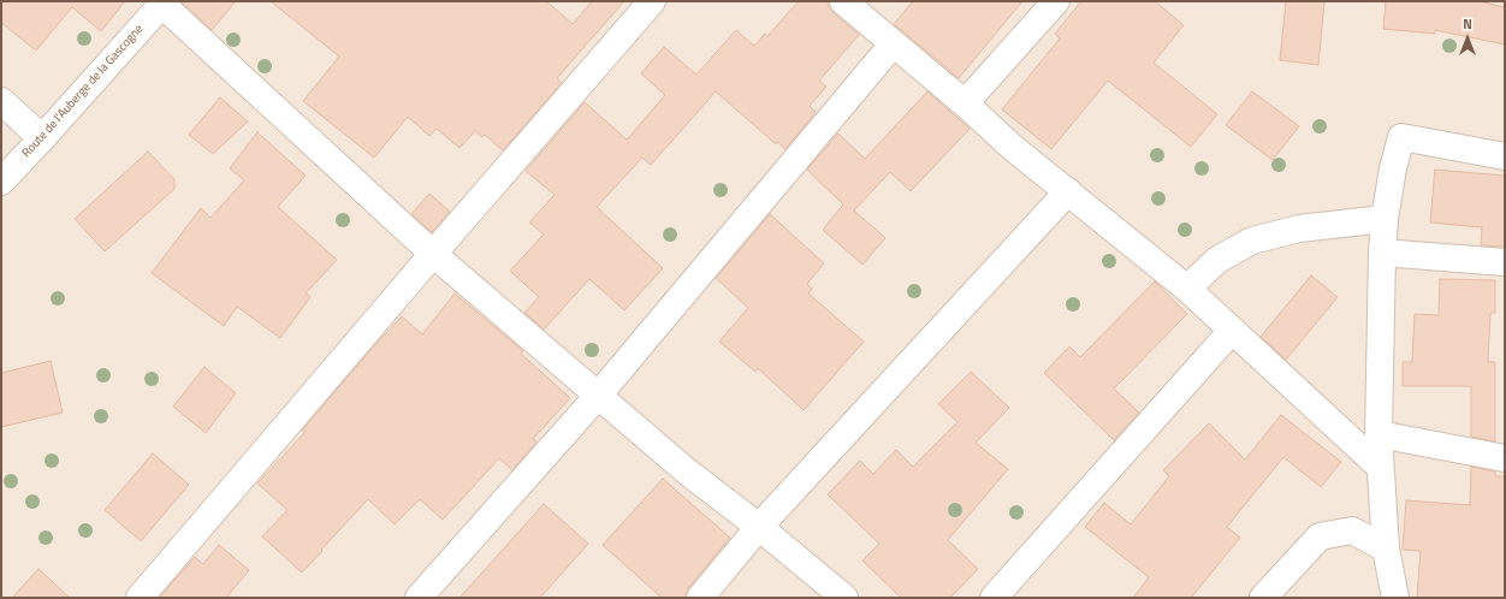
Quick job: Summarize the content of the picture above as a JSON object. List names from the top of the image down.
{
  "streets": {
    "street": ["Route de l'Auberge de la Gascogne"]
  },
  "north": "top"
}
